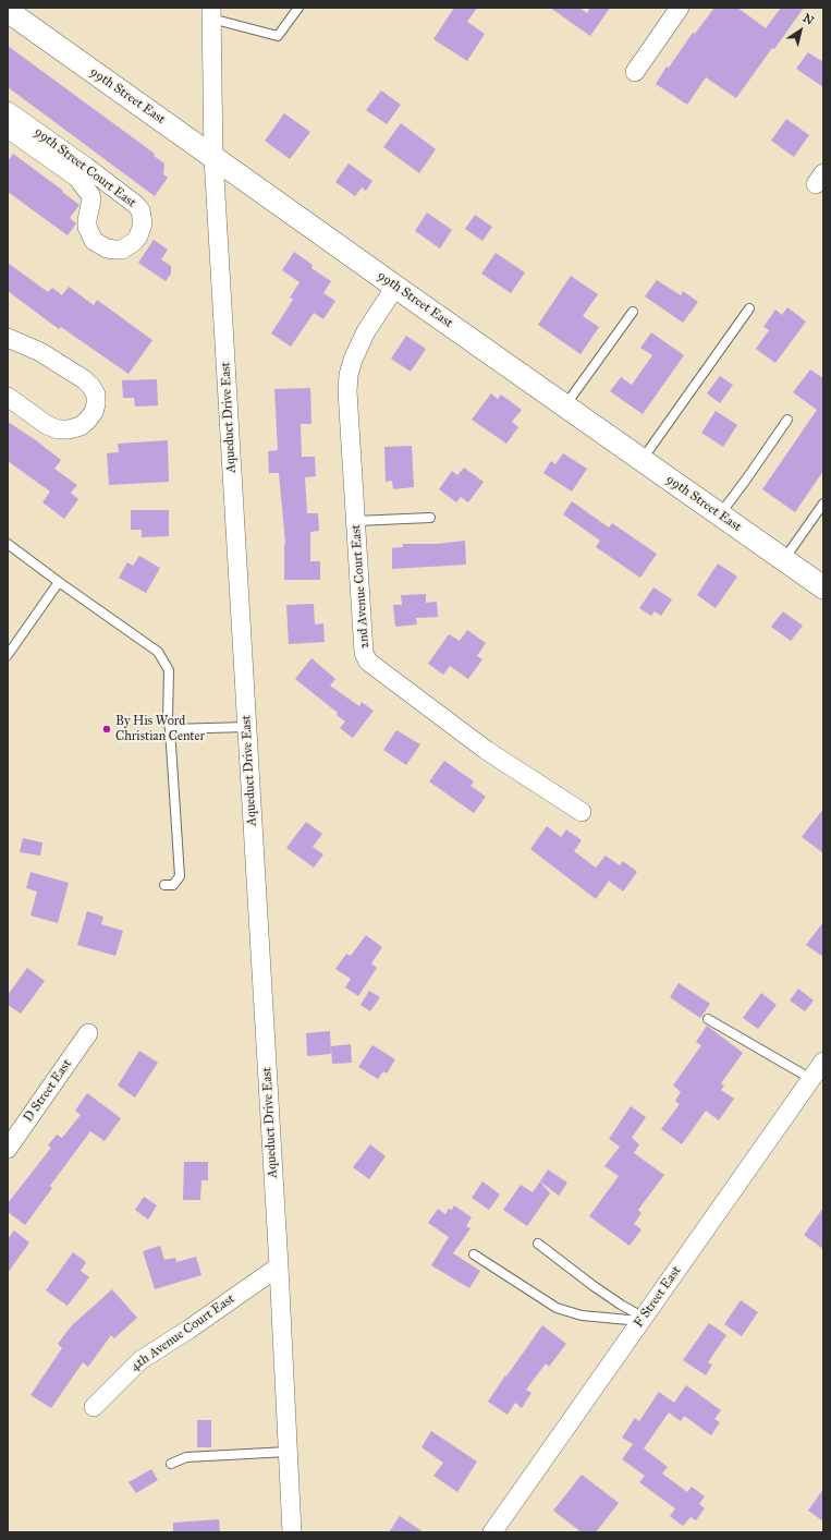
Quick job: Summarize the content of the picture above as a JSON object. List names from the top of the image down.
{
  "streets": {
    "street": [
      "99th Street East",
      "99th Street Court East",
      "Aqueduct Drive East",
      "2nd Avenue Court East",
      "D Street East",
      "F Street East",
      "4th Avenue Court East"
    ]
  },
  "crossings": [
    ["99th Street East", "Aqueduct Drive East"],
    ["99th Street East", "2nd Avenue Court East"],
    ["Aqueduct Drive East", "4th Avenue Court East"]
  ],
  "places": ["By His Word Christian Center"],
  "north": "top right"
}
